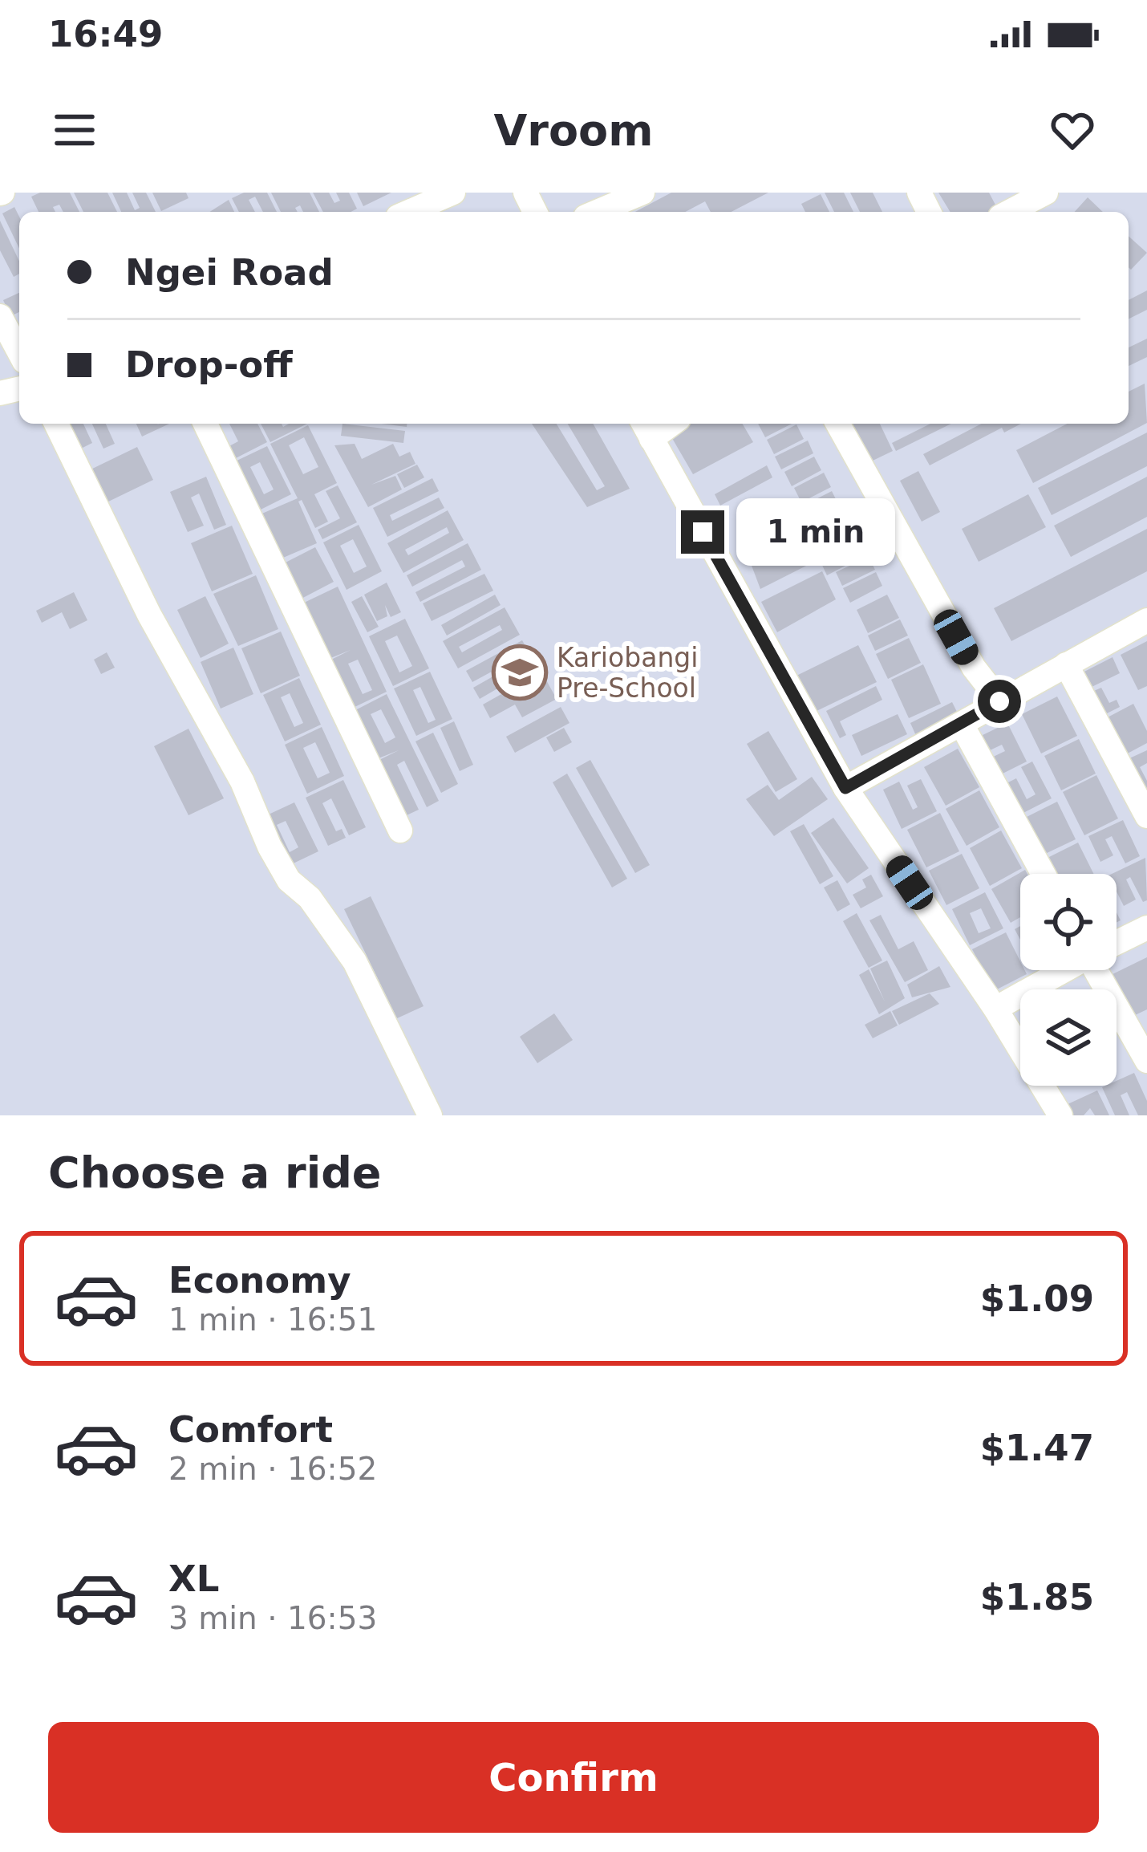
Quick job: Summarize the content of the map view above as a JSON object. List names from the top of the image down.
{
  "places": {
    "school or university": ["Kariobangi Pre-School"]
  },
  "page": {
    "status": "16:49",
    "header": "Vroom",
    "banner": ["Ngei Road", "Drop-off"],
    "bubble": "1 min",
    "heading": "Choose a ride",
    "list": [
      {
        "name": "Economy",
        "note": "1 min · 16:51",
        "value": "$1.09"
      },
      {
        "name": "Comfort",
        "note": "2 min · 16:52",
        "value": "$1.47"
      },
      {
        "name": "XL",
        "note": "3 min · 16:53",
        "value": "$1.85"
      }
    ],
    "buttons": "Confirm"
  }
}
